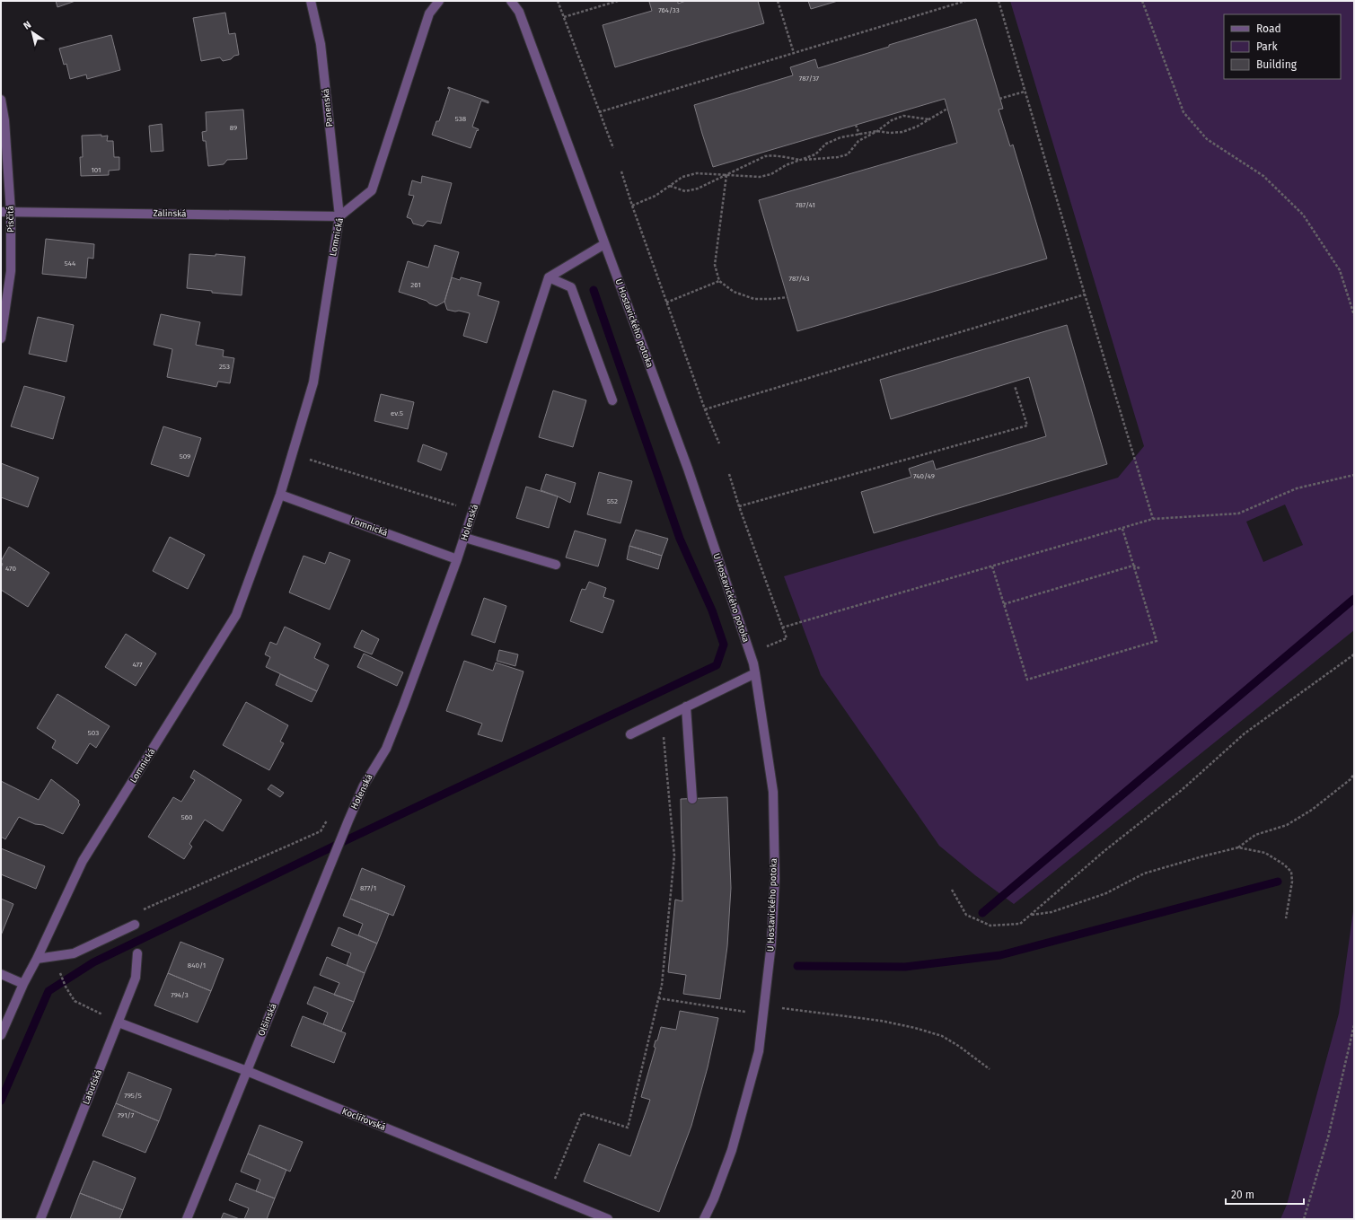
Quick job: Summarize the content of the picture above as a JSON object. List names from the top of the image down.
{
  "streets": {
    "street": [
      "Panenská",
      "Zalinská",
      "Písčitá",
      "Lomnická",
      "U Hostavického potoka",
      "Holenská",
      "Olšinská",
      "Labuťská",
      "Koclířovská"
    ]
  },
  "crossings": [
    ["Panenská", "Zalinská"],
    ["Panenská", "Lomnická"],
    ["Zalinská", "Písčitá"],
    ["Zalinská", "Lomnická"],
    ["Lomnická", "Holenská"],
    ["Holenská", "Olšinská"],
    ["Olšinská", "Koclířovská"],
    ["Labuťská", "Koclířovská"]
  ],
  "house_numbers": [
    "764/33",
    "787/37",
    "538",
    "89",
    "101",
    "787/41",
    "544",
    "787/43",
    "261",
    "253",
    "ev.5",
    "509",
    "740/49",
    "552",
    "470",
    "477",
    "503",
    "560",
    "877/1",
    "840/1",
    "794/3",
    "795/5",
    "791/7"
  ],
  "legend": ["Road", "Park", "Building"],
  "scale_bar": "20 m",
  "north": "top left"
}
